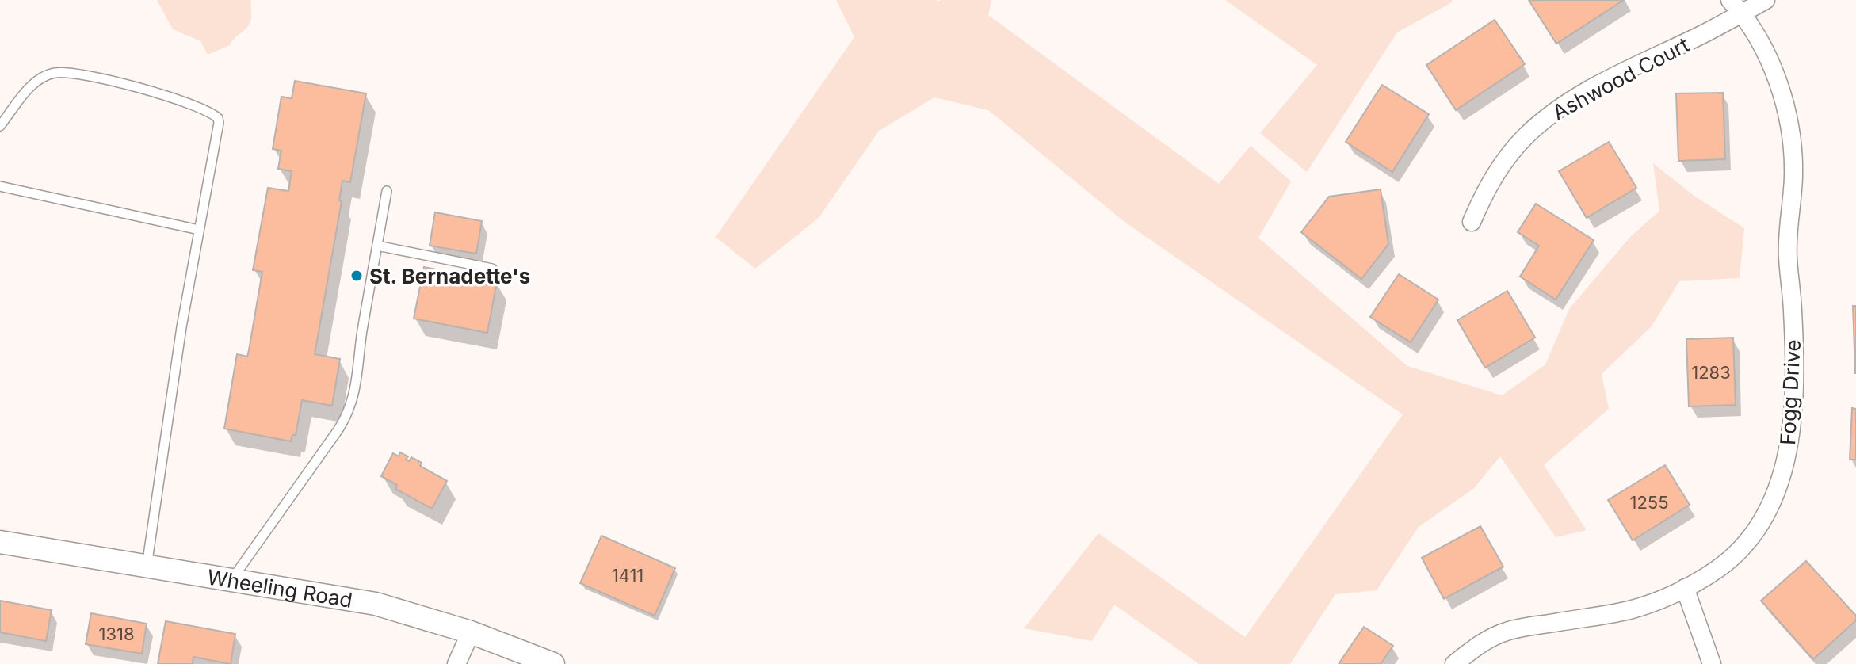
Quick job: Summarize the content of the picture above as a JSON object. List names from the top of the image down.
{
  "streets": {
    "street": ["Ashwood Court", "Fogg Drive", "Wheeling Road"]
  },
  "crossings": [
    ["Ashwood Court", "Fogg Drive"]
  ],
  "places": ["St. Bernadette's"],
  "house_numbers": [
    "1283",
    "1255",
    "1411",
    "1318"
  ]
}
